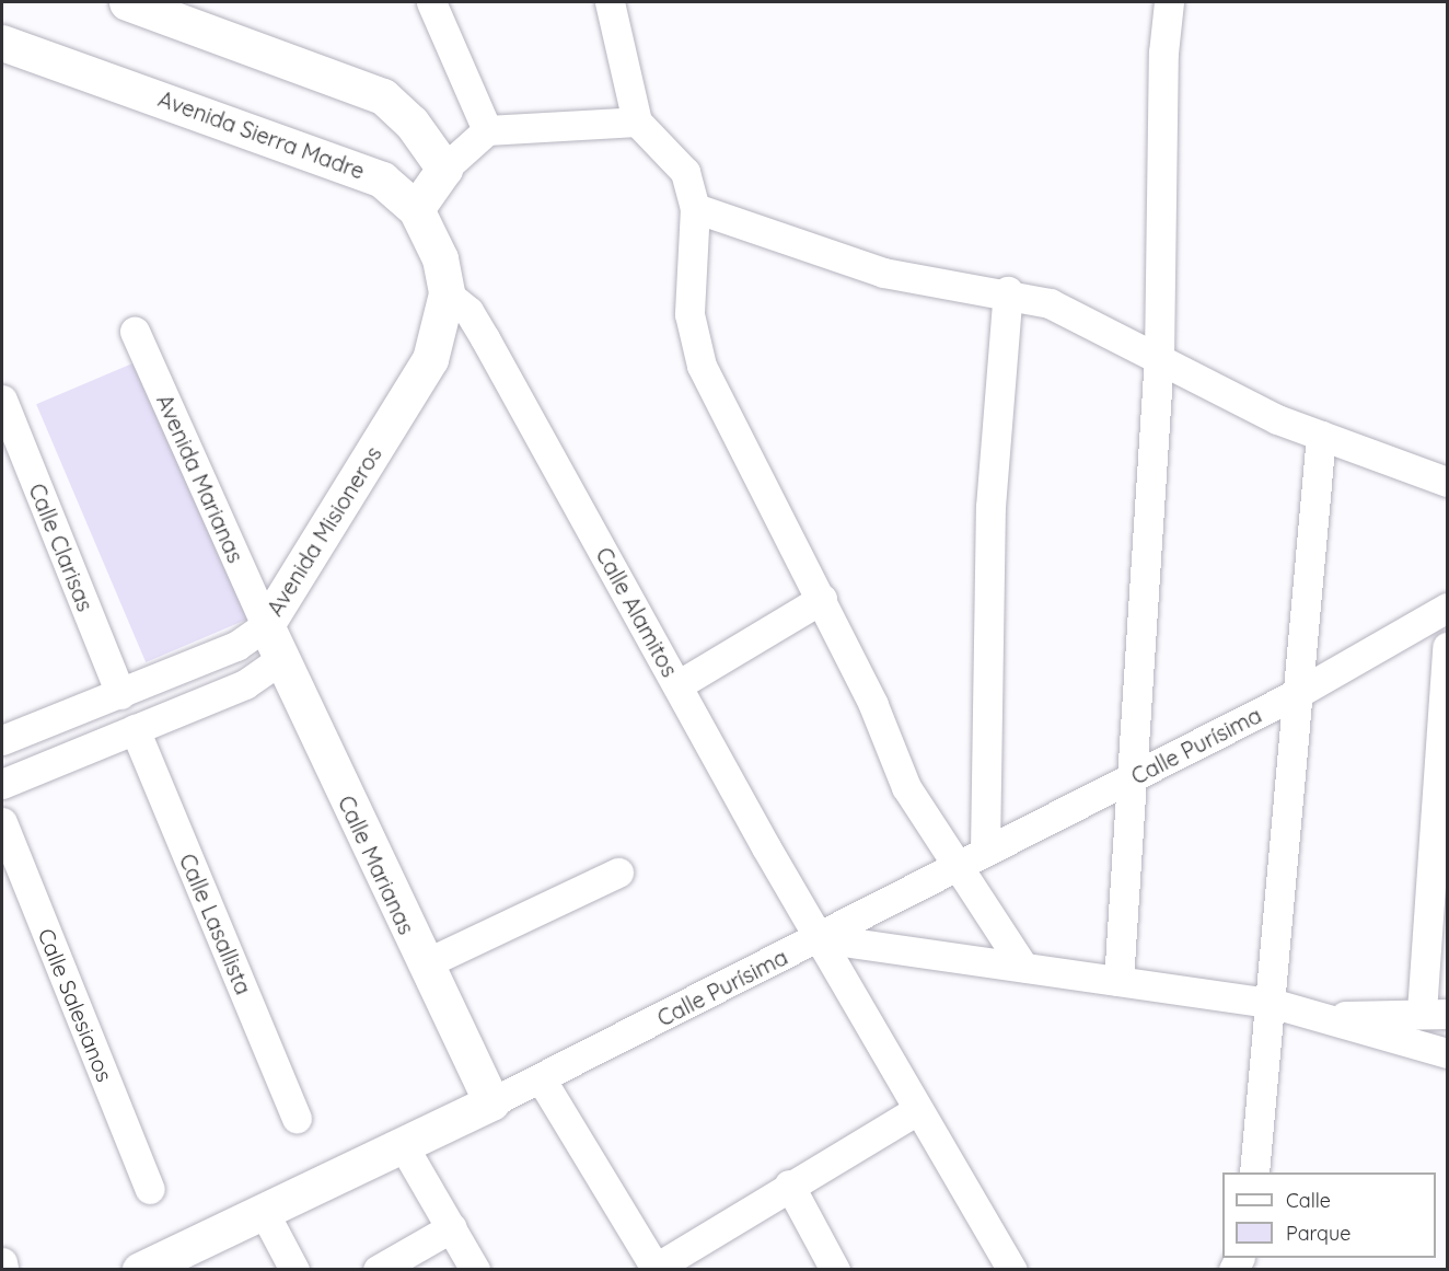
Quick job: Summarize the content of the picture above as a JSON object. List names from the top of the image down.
{
  "streets": {
    "street": [
      "Avenida Sierra Madre",
      "Avenida Marianas",
      "Avenida Misioneros",
      "Calle Clarisas",
      "Calle Alamitos",
      "Calle Purísima",
      "Calle Marianas",
      "Calle Lasallista",
      "Calle Salesianos"
    ]
  },
  "crossings": [
    ["Avenida Sierra Madre", "Avenida Misioneros"],
    ["Avenida Marianas", "Avenida Misioneros"],
    ["Avenida Marianas", "Calle Marianas"],
    ["Avenida Misioneros", "Calle Clarisas"],
    ["Avenida Misioneros", "Calle Alamitos"],
    ["Avenida Misioneros", "Calle Marianas"],
    ["Calle Alamitos", "Calle Purísima"],
    ["Calle Purísima", "Calle Marianas"]
  ],
  "legend": ["Calle", "Parque"]
}
